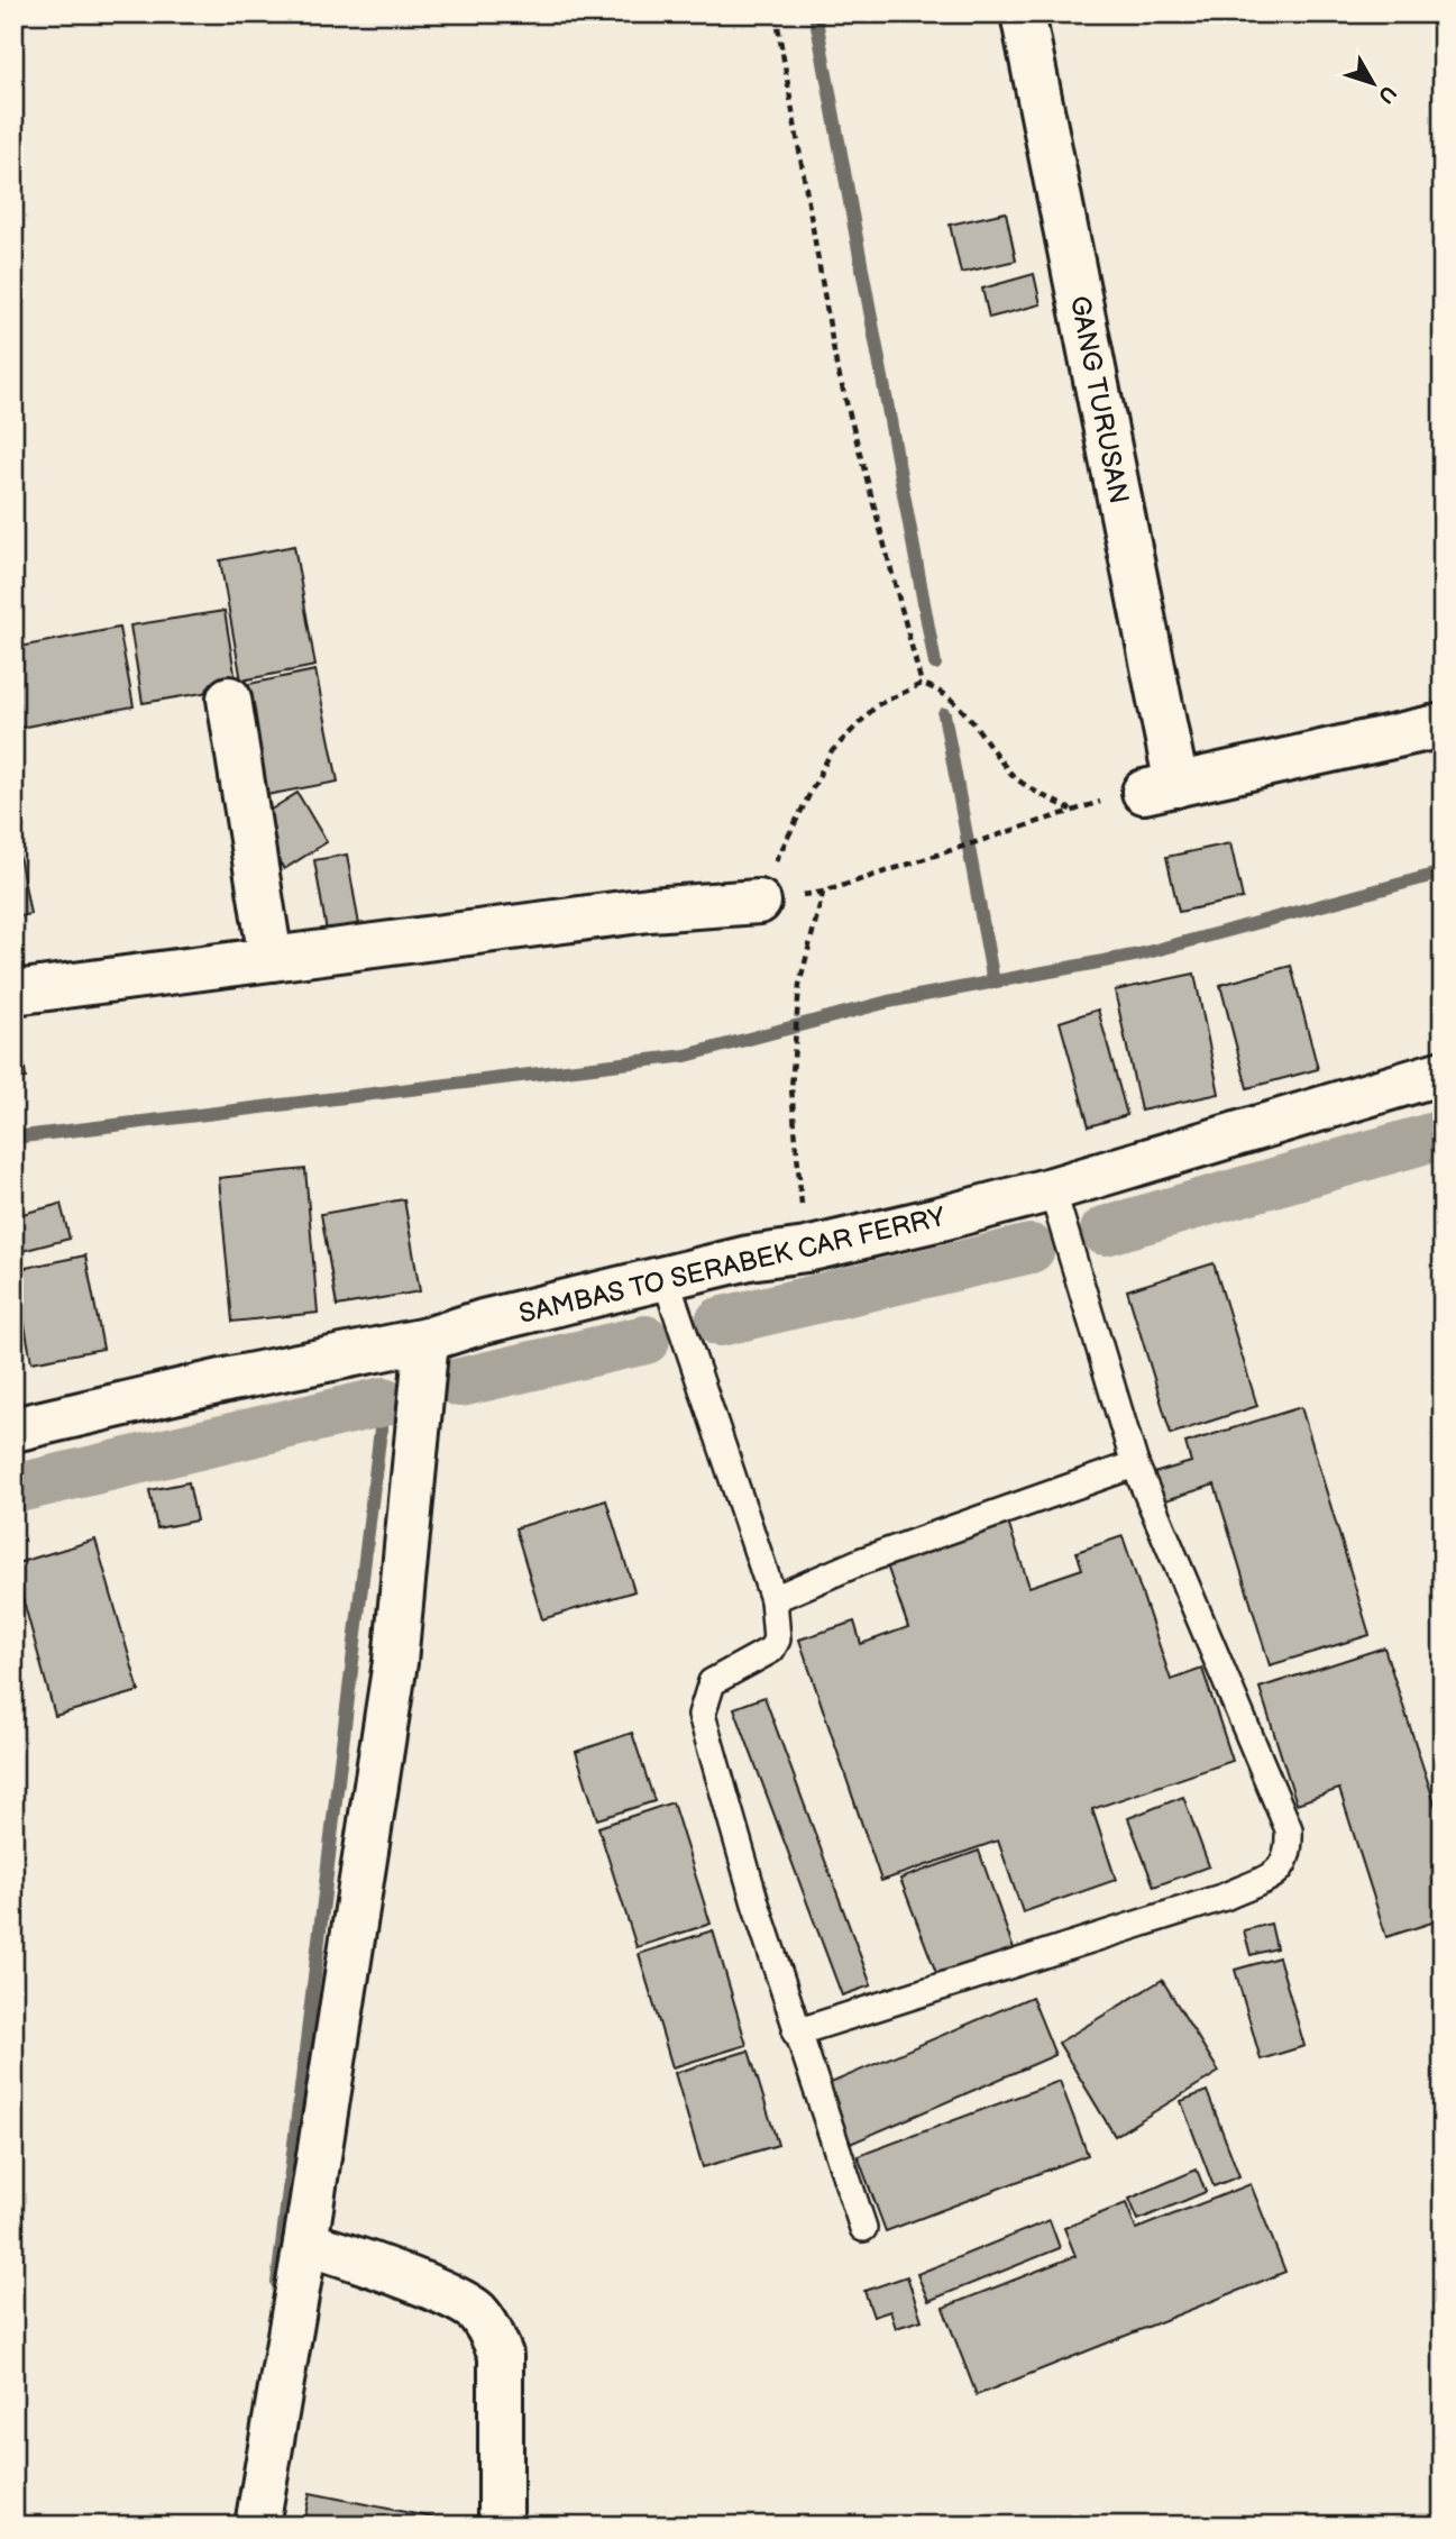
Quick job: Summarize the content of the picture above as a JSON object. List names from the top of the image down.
{
  "streets": {
    "main road": ["GANG TURUSAN", "SAMBAS TO SERABEK CAR FERRY"]
  },
  "north": "bottom right"
}
